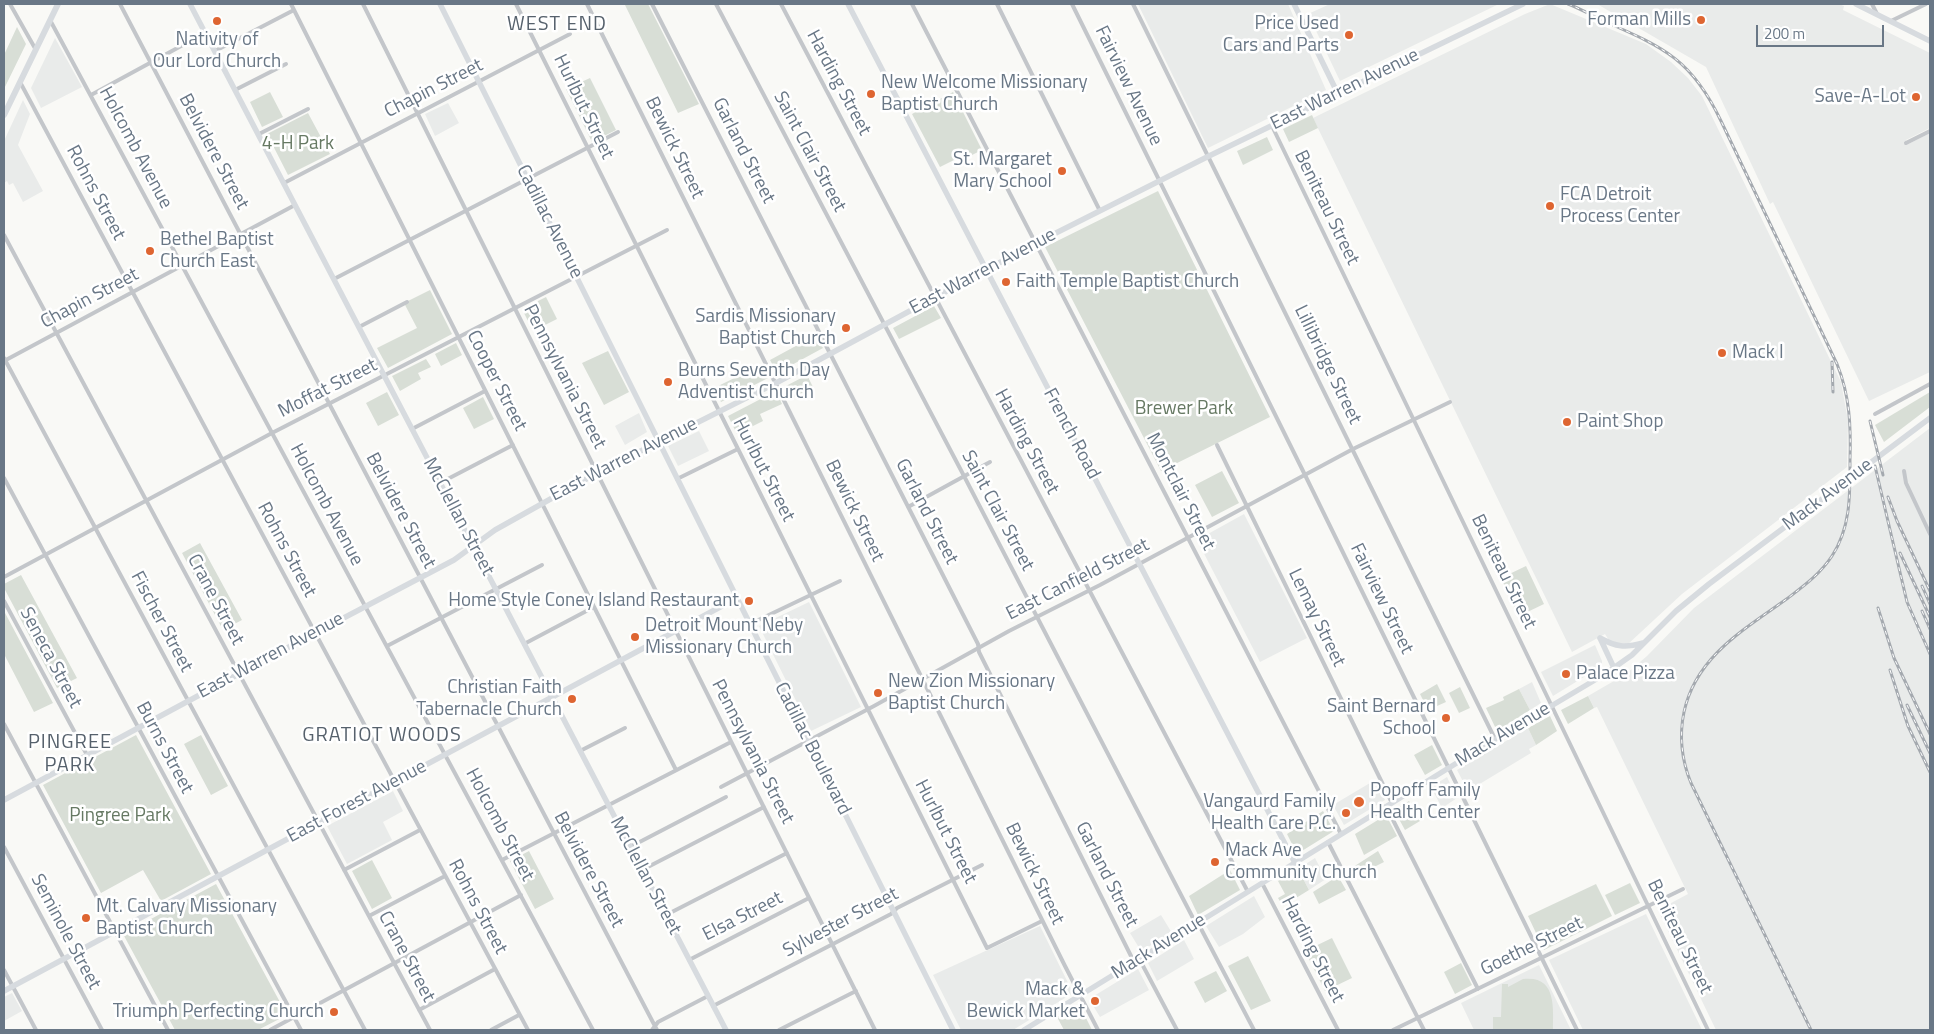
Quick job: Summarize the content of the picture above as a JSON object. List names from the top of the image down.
{
  "streets": {
    "main road": [
      "East Warren Avenue",
      "Cadillac Avenue",
      "French Road",
      "Mack Avenue",
      "McClellan Street",
      "Cadillac Boulevard",
      "East Forest Avenue"
    ],
    "street": [
      "Harding Street",
      "Fairview Avenue",
      "Chapin Street",
      "Hurlbut Street",
      "Holcomb Avenue",
      "Bewick Street",
      "Garland Street",
      "Belvidere Street",
      "Saint Clair Street",
      "Rohns Street",
      "Beniteau Street",
      "Lillibridge Street",
      "Pennsylvania Street",
      "Cooper Street",
      "Moffat Street",
      "Montclair Street",
      "East Canfield Street",
      "Fairview Street",
      "Crane Street",
      "Lemay Street",
      "Fischer Street",
      "Seneca Street",
      "Burns Street",
      "Holcomb Street",
      "Elsa Street",
      "Sylvester Street",
      "Seminole Street",
      "Goethe Street"
    ]
  },
  "crossings": [
    ["Harding Street", "East Warren Avenue"],
    ["Harding Street", "Mack Avenue"],
    ["Harding Street", "East Canfield Street"],
    ["Fairview Avenue", "East Warren Avenue"],
    ["Fairview Avenue", "Fairview Street"],
    ["Chapin Street", "Hurlbut Street"],
    ["Chapin Street", "Holcomb Avenue"],
    ["Chapin Street", "Belvidere Street"],
    ["Chapin Street", "Rohns Street"],
    ["Chapin Street", "Cadillac Avenue"],
    ["Chapin Street", "Pennsylvania Street"],
    ["Chapin Street", "Cooper Street"],
    ["Chapin Street", "McClellan Street"],
    ["Chapin Street", "Crane Street"],
    ["Chapin Street", "Fischer Street"],
    ["East Warren Avenue", "Hurlbut Street"],
    ["East Warren Avenue", "Holcomb Avenue"],
    ["East Warren Avenue", "Bewick Street"],
    ["East Warren Avenue", "Garland Street"],
    ["East Warren Avenue", "Belvidere Street"],
    ["East Warren Avenue", "Saint Clair Street"],
    ["East Warren Avenue", "Rohns Street"],
    ["East Warren Avenue", "Beniteau Street"],
    ["East Warren Avenue", "Cadillac Avenue"],
    ["East Warren Avenue", "Lillibridge Street"],
    ["East Warren Avenue", "Pennsylvania Street"],
    ["East Warren Avenue", "Cooper Street"],
    ["East Warren Avenue", "French Road"],
    ["East Warren Avenue", "Montclair Street"],
    ["East Warren Avenue", "McClellan Street"],
    ["East Warren Avenue", "Fairview Street"],
    ["East Warren Avenue", "Crane Street"],
    ["East Warren Avenue", "Fischer Street"],
    ["East Warren Avenue", "Seneca Street"],
    ["East Warren Avenue", "Burns Street"],
    ["East Warren Avenue", "Cadillac Boulevard"],
    ["East Warren Avenue", "Holcomb Street"],
    ["Hurlbut Street", "Bewick Street"],
    ["Hurlbut Street", "Moffat Street"],
    ["Hurlbut Street", "East Canfield Street"],
    ["Hurlbut Street", "Sylvester Street"],
    ["Holcomb Avenue", "Moffat Street"],
    ["Holcomb Avenue", "Holcomb Street"],
    ["Bewick Street", "Mack Avenue"],
    ["Bewick Street", "East Canfield Street"],
    ["Garland Street", "Mack Avenue"],
    ["Garland Street", "East Canfield Street"],
    ["Belvidere Street", "Moffat Street"],
    ["Belvidere Street", "East Forest Avenue"],
    ["Saint Clair Street", "Mack Avenue"],
    ["Saint Clair Street", "East Canfield Street"],
    ["Rohns Street", "Moffat Street"],
    ["Rohns Street", "East Forest Avenue"],
    ["Beniteau Street", "Mack Avenue"],
    ["Beniteau Street", "East Canfield Street"],
    ["Beniteau Street", "Goethe Street"],
    ["Cadillac Avenue", "Moffat Street"],
    ["Cadillac Avenue", "Cadillac Boulevard"],
    ["Lillibridge Street", "Mack Avenue"],
    ["Lillibridge Street", "East Canfield Street"],
    ["Pennsylvania Street", "Moffat Street"],
    ["Pennsylvania Street", "East Canfield Street"],
    ["Pennsylvania Street", "East Forest Avenue"],
    ["Pennsylvania Street", "Elsa Street"],
    ["Pennsylvania Street", "Sylvester Street"],
    ["Cooper Street", "Moffat Street"],
    ["Cooper Street", "East Forest Avenue"],
    ["Moffat Street", "McClellan Street"],
    ["Moffat Street", "Crane Street"],
    ["Moffat Street", "Fischer Street"],
    ["Moffat Street", "Burns Street"],
    ["French Road", "Mack Avenue"],
    ["French Road", "East Canfield Street"],
    ["Montclair Street", "Mack Avenue"],
    ["Montclair Street", "East Canfield Street"],
    ["Mack Avenue", "Fairview Street"],
    ["Mack Avenue", "Lemay Street"],
    ["McClellan Street", "East Forest Avenue"],
    ["McClellan Street", "Elsa Street"],
    ["McClellan Street", "Sylvester Street"],
    ["East Canfield Street", "Fairview Street"],
    ["East Canfield Street", "Lemay Street"],
    ["East Canfield Street", "Cadillac Boulevard"],
    ["Fairview Street", "Goethe Street"],
    ["Crane Street", "East Forest Avenue"],
    ["Lemay Street", "Goethe Street"],
    ["Fischer Street", "East Forest Avenue"],
    ["Burns Street", "East Forest Avenue"],
    ["Cadillac Boulevard", "East Forest Avenue"],
    ["Cadillac Boulevard", "Sylvester Street"],
    ["East Forest Avenue", "Holcomb Street"],
    ["East Forest Avenue", "Seminole Street"]
  ],
  "districts": ["WEST END", "GRATIOT WOODS", "PINGREE PARK"],
  "parks": ["4-H Park", "Brewer Park", "Pingree Park"],
  "places": [
    "Forman Mills",
    "Nativity of Our Lord Church",
    "Price Used Cars and Parts",
    "New Welcome Missionary Baptist Church",
    "Save-A-Lot",
    "St. Margaret Mary School",
    "FCA Detroit Process Center",
    "Bethel Baptist Church East",
    "Faith Temple Baptist Church",
    "Sardis Missionary Baptist Church",
    "Mack I",
    "Burns Seventh Day Adventist Church",
    "Paint Shop",
    "Home Style Coney Island Restaurant",
    "Detroit Mount Neby Missionary Church",
    "Palace Pizza",
    "New Zion Missionary Baptist Church",
    "Christian Faith Tabernacle Church",
    "Saint Bernard School",
    "Popoff Family Health Center",
    "Vangaurd Family Health Care P.C.",
    "Mack Ave Community Church",
    "Mt. Calvary Missionary Baptist Church",
    "Mack & Bewick Market",
    "Triumph Perfecting Church"
  ],
  "scale_bar": "200 m"
}
